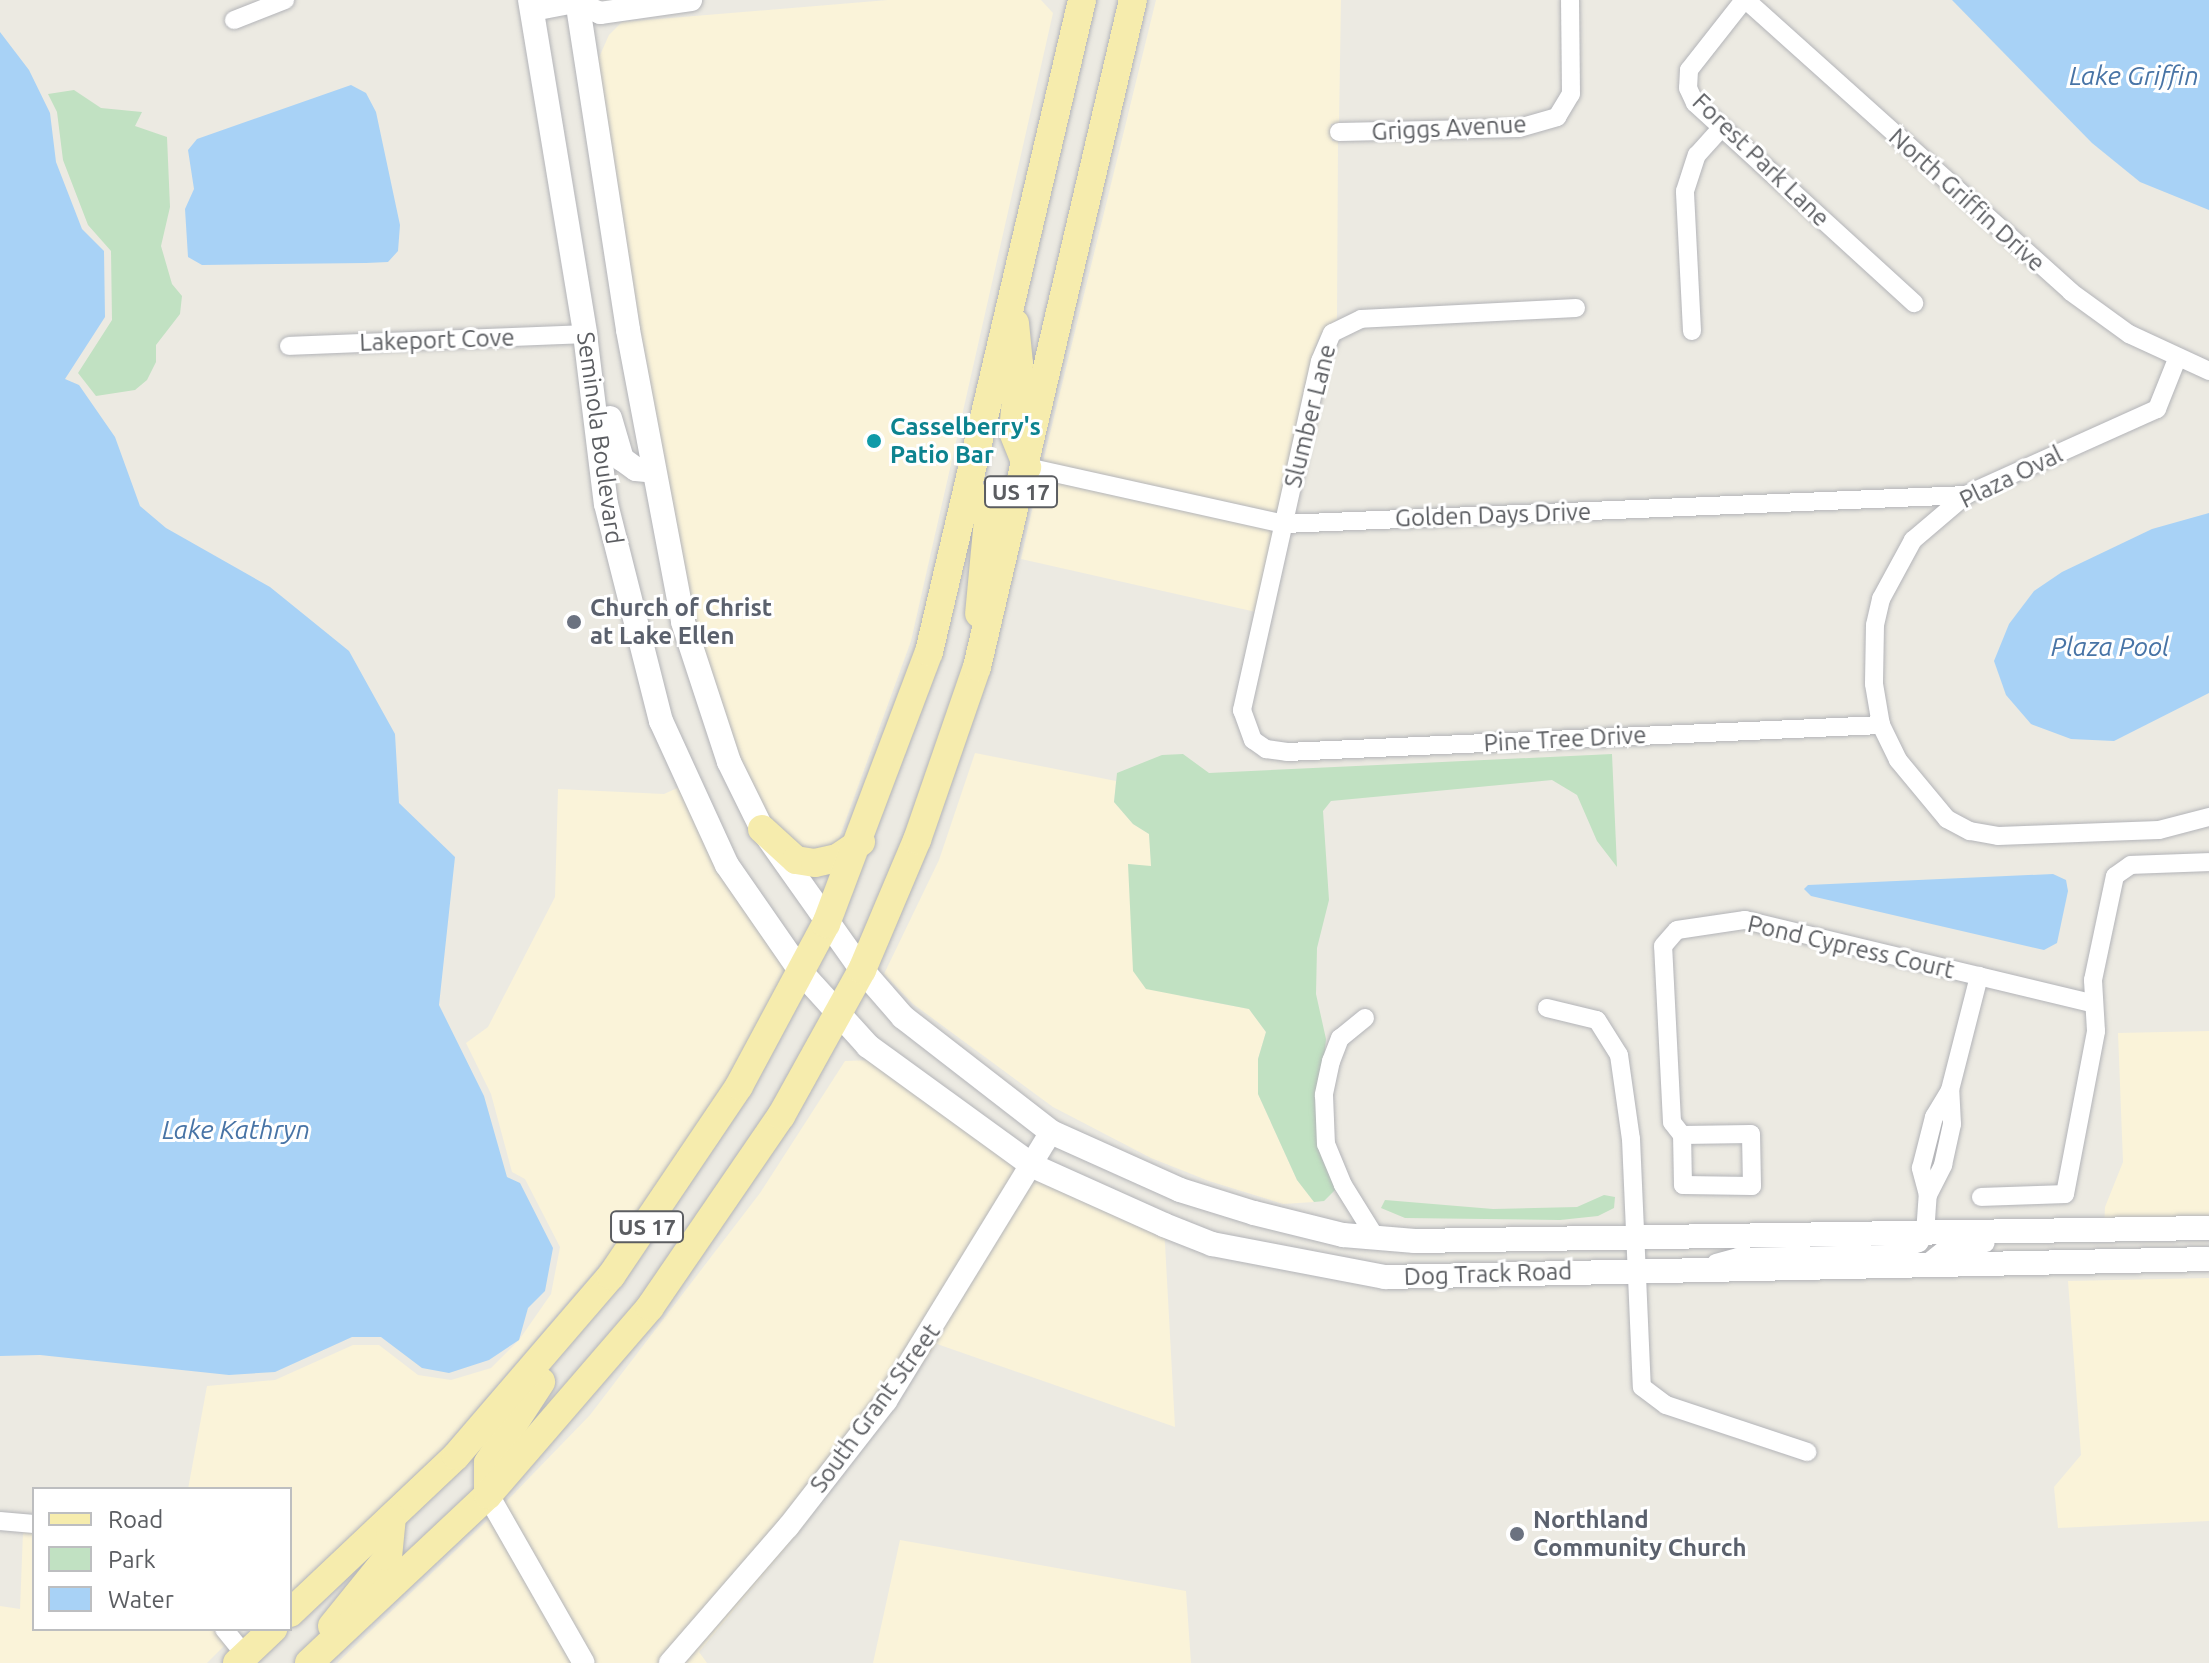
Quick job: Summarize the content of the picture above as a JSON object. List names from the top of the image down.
{
  "streets": {
    "main road": ["Seminola Boulevard", "US 17", "Dog Track Road"],
    "street": [
      "Griggs Avenue",
      "Forest Park Lane",
      "North Griffin Drive",
      "Lakeport Cove",
      "Slumber Lane",
      "Plaza Oval",
      "Golden Days Drive",
      "Pine Tree Drive",
      "Pond Cypress Court",
      "South Grant Street"
    ]
  },
  "crossings": [
    ["Forest Park Lane", "North Griffin Drive"],
    ["North Griffin Drive", "Plaza Oval"],
    ["Lakeport Cove", "Seminola Boulevard"],
    ["Slumber Lane", "Golden Days Drive"],
    ["Slumber Lane", "Pine Tree Drive"],
    ["Seminola Boulevard", "US 17"],
    ["Seminola Boulevard", "Dog Track Road"],
    ["Plaza Oval", "Golden Days Drive"],
    ["Plaza Oval", "Pine Tree Drive"],
    ["US 17", "Golden Days Drive"],
    ["US 17", "Dog Track Road"],
    ["Dog Track Road", "South Grant Street"]
  ],
  "water": ["Lake Griffin", "Plaza Pool", "Lake Kathryn"],
  "places": ["Casselberry's Patio Bar", "Church of Christ at Lake Ellen", "Northland Community Church"],
  "legend": ["Road", "Park", "Water"]
}
